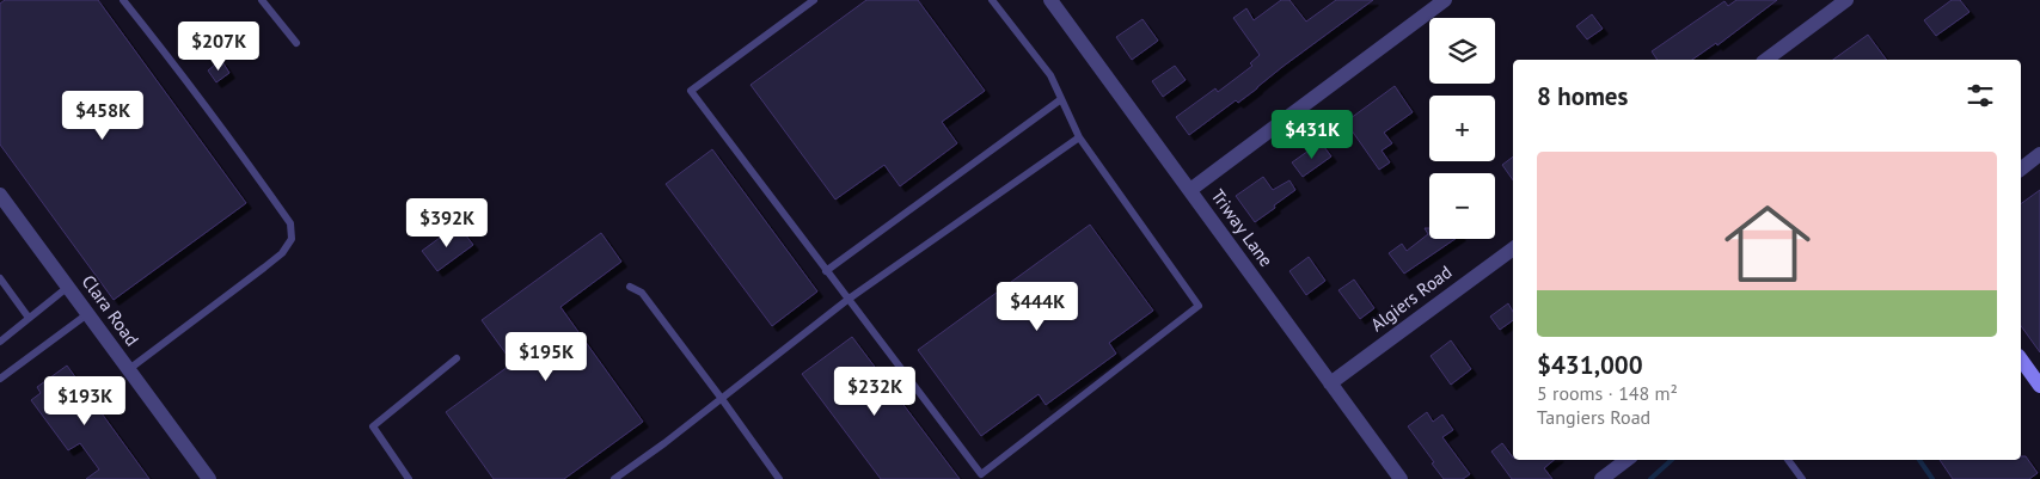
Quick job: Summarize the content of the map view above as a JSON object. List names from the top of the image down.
{
  "streets": {
    "street": ["Triway Lane", "Algiers Road", "Clara Road"]
  },
  "crossings": [
    ["Triway Lane", "Algiers Road"]
  ],
  "page": {
    "map_buttons": ["+", "−"],
    "price": [
      "$207K",
      "$458K",
      "$431K",
      "$392K",
      "$444K",
      "$195K",
      "$232K",
      "$193K"
    ],
    "heading": "8 homes",
    "list": [
      {
        "name": "$431,000",
        "note": "5 rooms · 148 m² · Tangiers Road"
      }
    ]
  }
}
